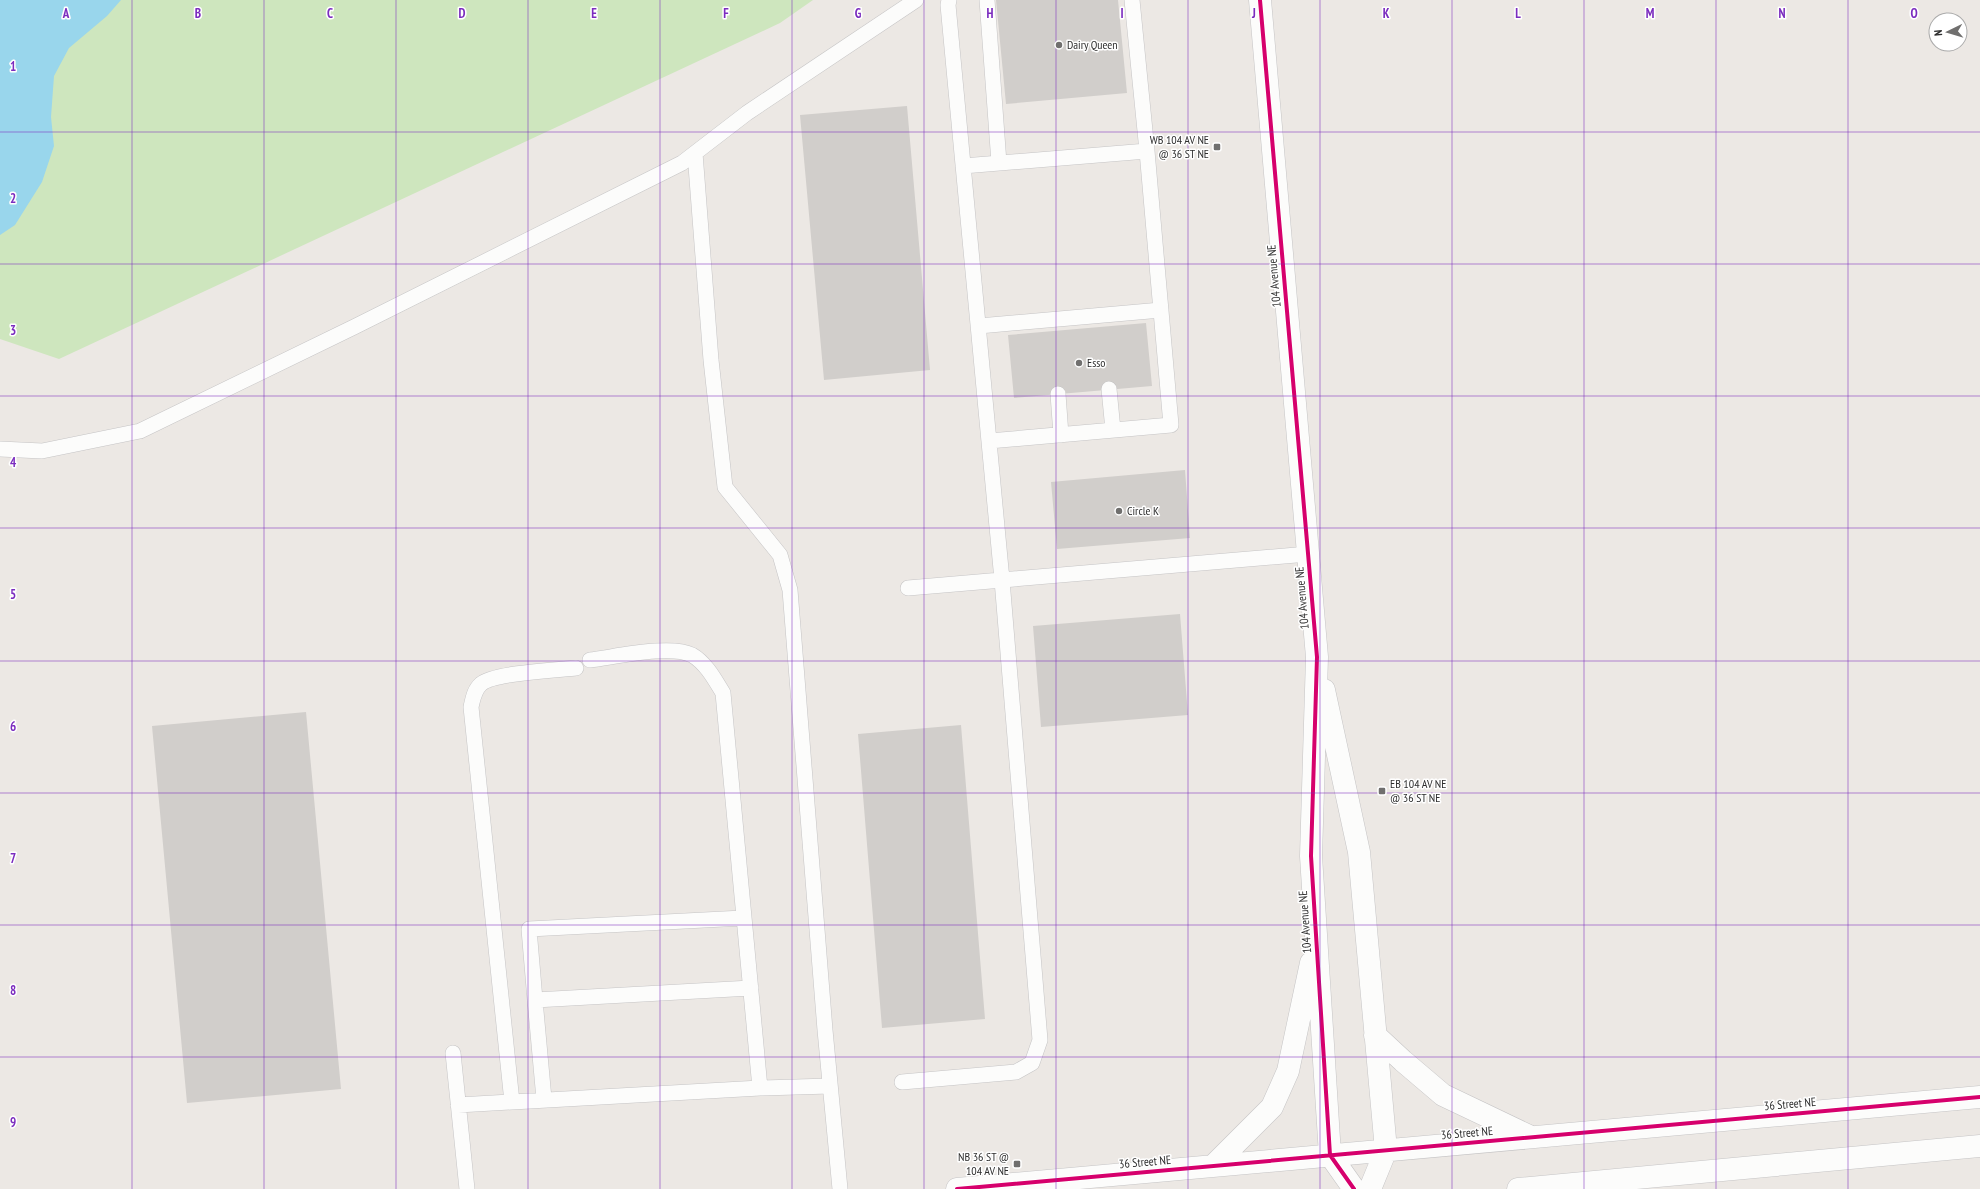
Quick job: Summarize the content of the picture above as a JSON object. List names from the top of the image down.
{
  "streets": {
    "street": ["104 Avenue NE", "36 Street NE"]
  },
  "crossings": [
    ["104 Avenue NE", "36 Street NE"]
  ],
  "places": {
    "other": ["Dairy Queen", "Esso", "Circle K"],
    "transit": ["WB 104 AV NE @ 36 ST NE", "EB 104 AV NE @ 36 ST NE", "NB 36 ST @ 104 AV NE"]
  },
  "north": "left",
  "grid": {
    "columns": [
      "A",
      "B",
      "C",
      "D",
      "E",
      "F",
      "G",
      "H",
      "I",
      "J",
      "K",
      "L",
      "M",
      "N",
      "O"
    ],
    "rows": [
      "1",
      "2",
      "3",
      "4",
      "5",
      "6",
      "7",
      "8",
      "9"
    ]
  }
}
